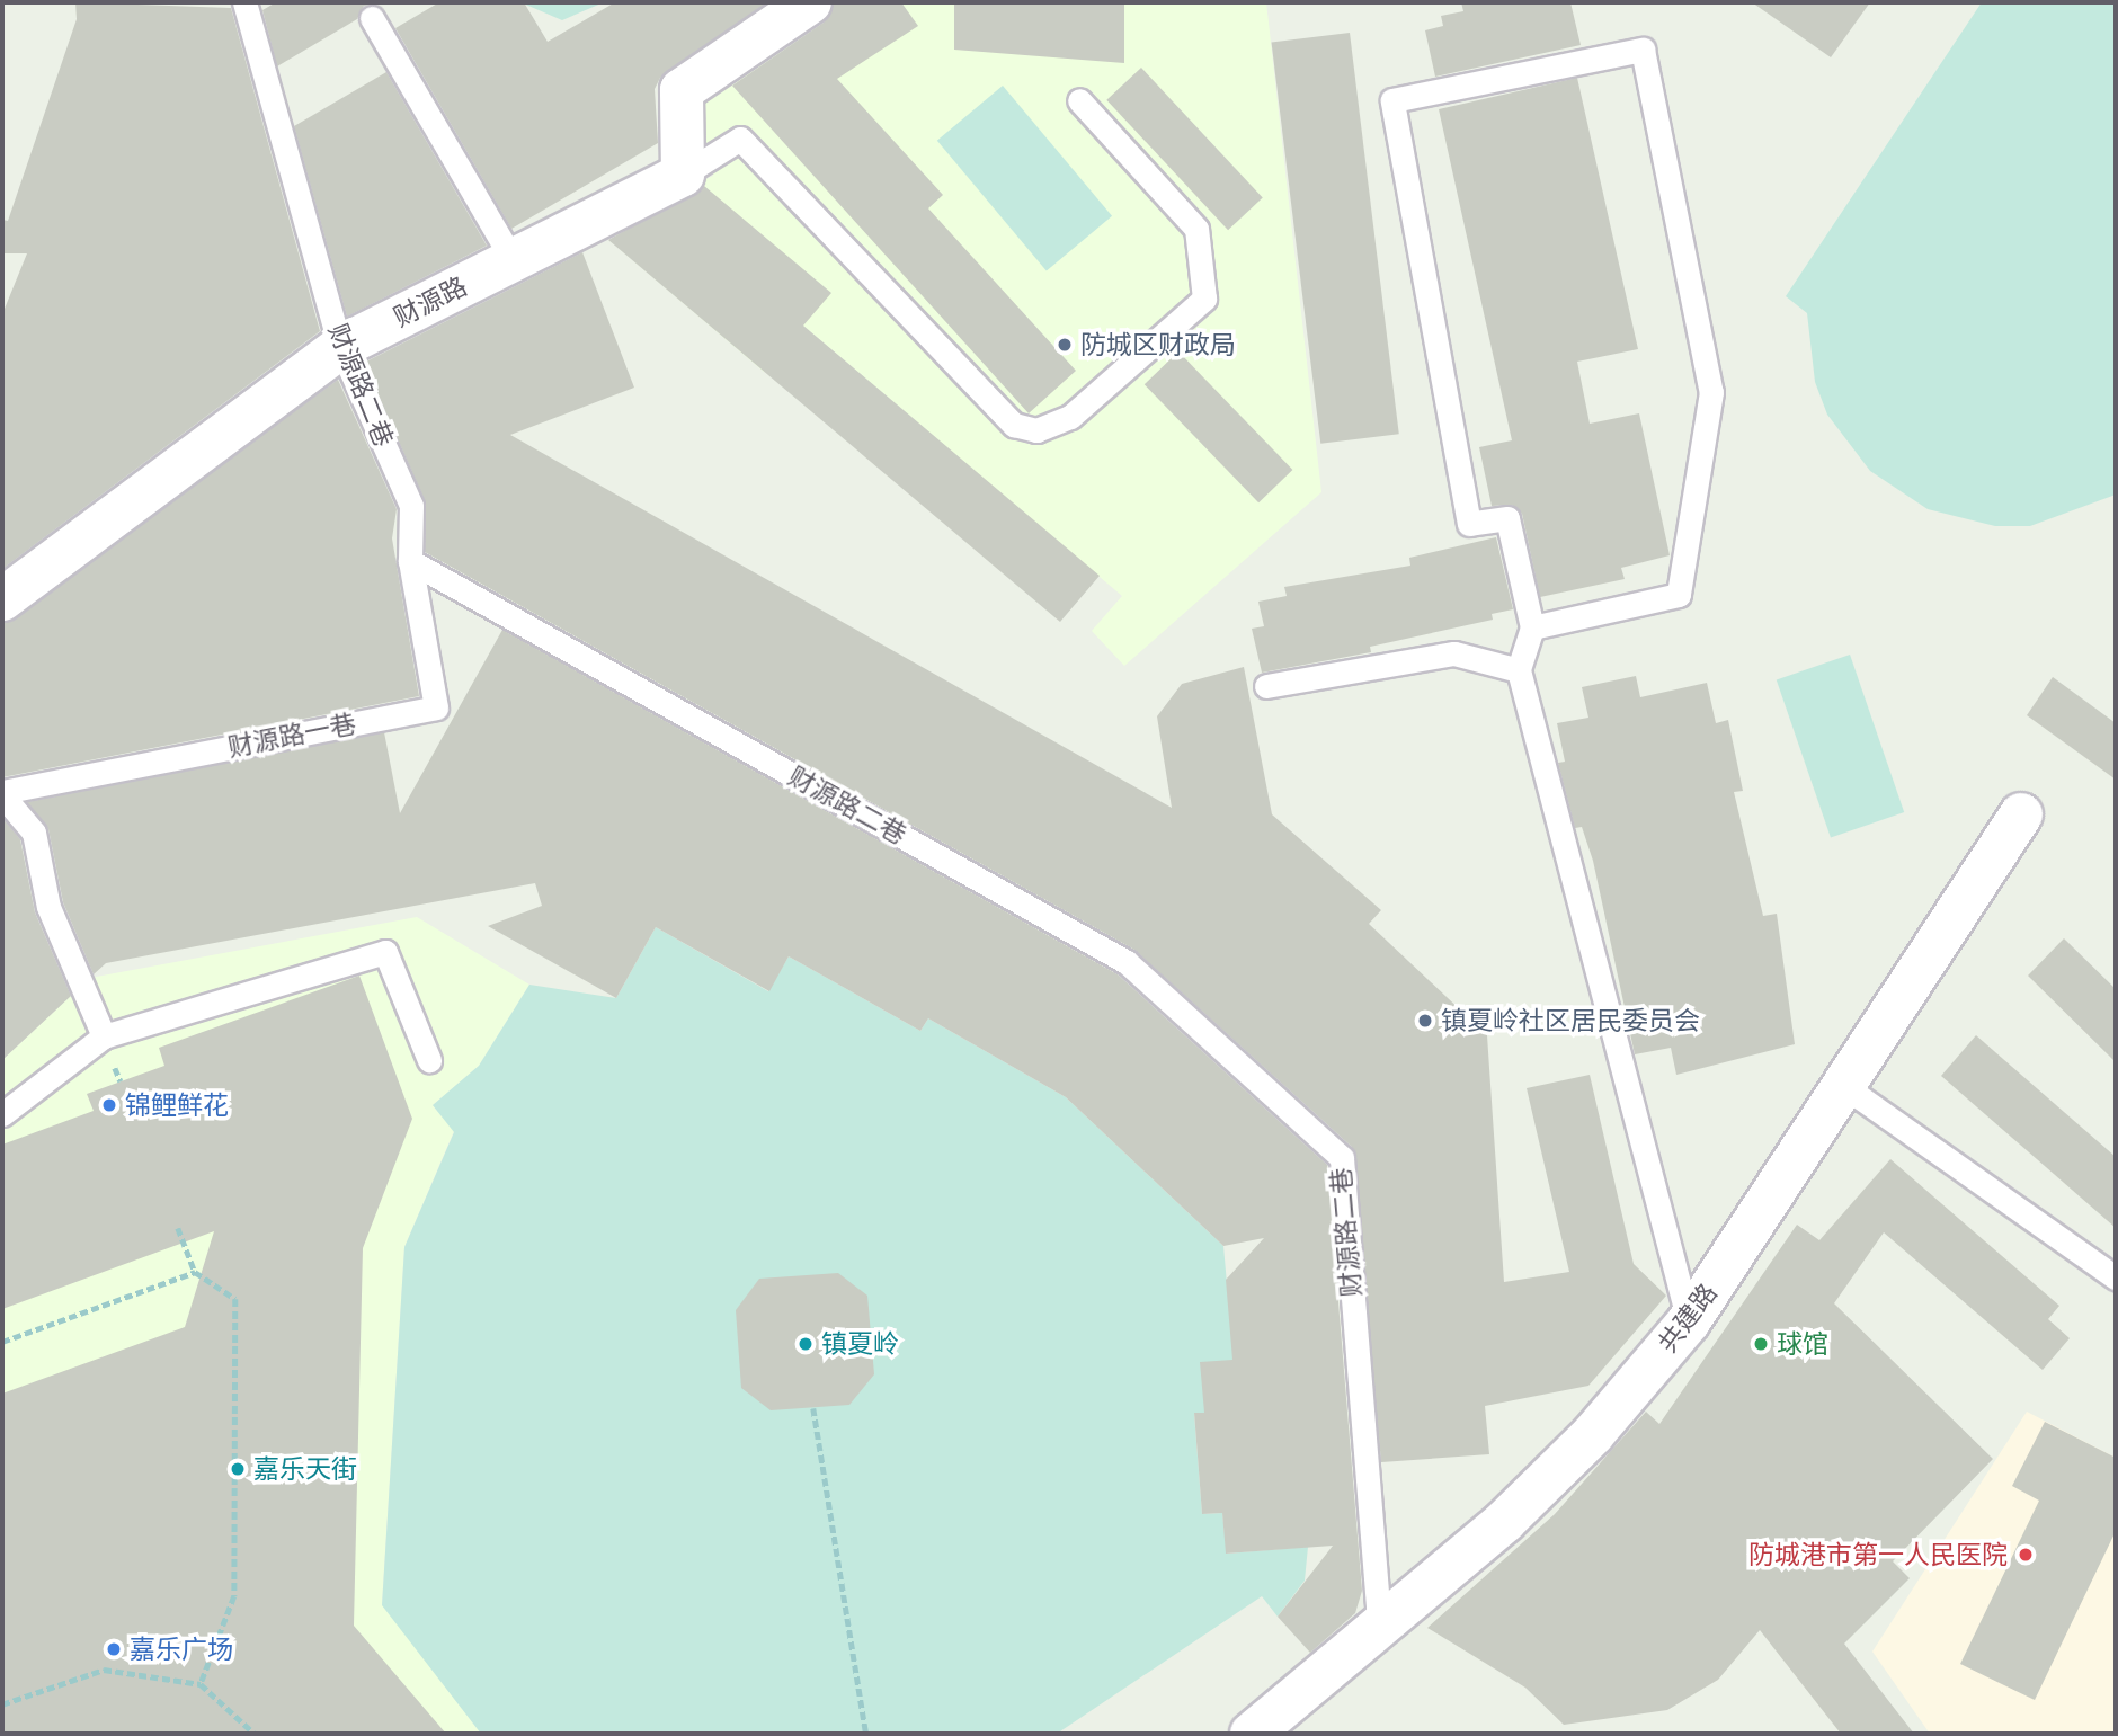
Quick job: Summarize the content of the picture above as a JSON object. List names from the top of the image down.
{
  "streets": {
    "street": ["财源路", "共建路"],
    "lane": ["财源路二巷", "财源路一巷"]
  },
  "crossings": [
    ["财源路", "财源路二巷"],
    ["财源路二巷", "财源路一巷"],
    ["财源路二巷", "共建路"]
  ],
  "places": [
    "防城区财政局",
    "镇夏岭社区居民委员会",
    "锦鲤鲜花",
    "镇夏岭",
    "球馆",
    "嘉乐天街",
    "防城港市第一人民医院",
    "嘉乐广场"
  ]
}
